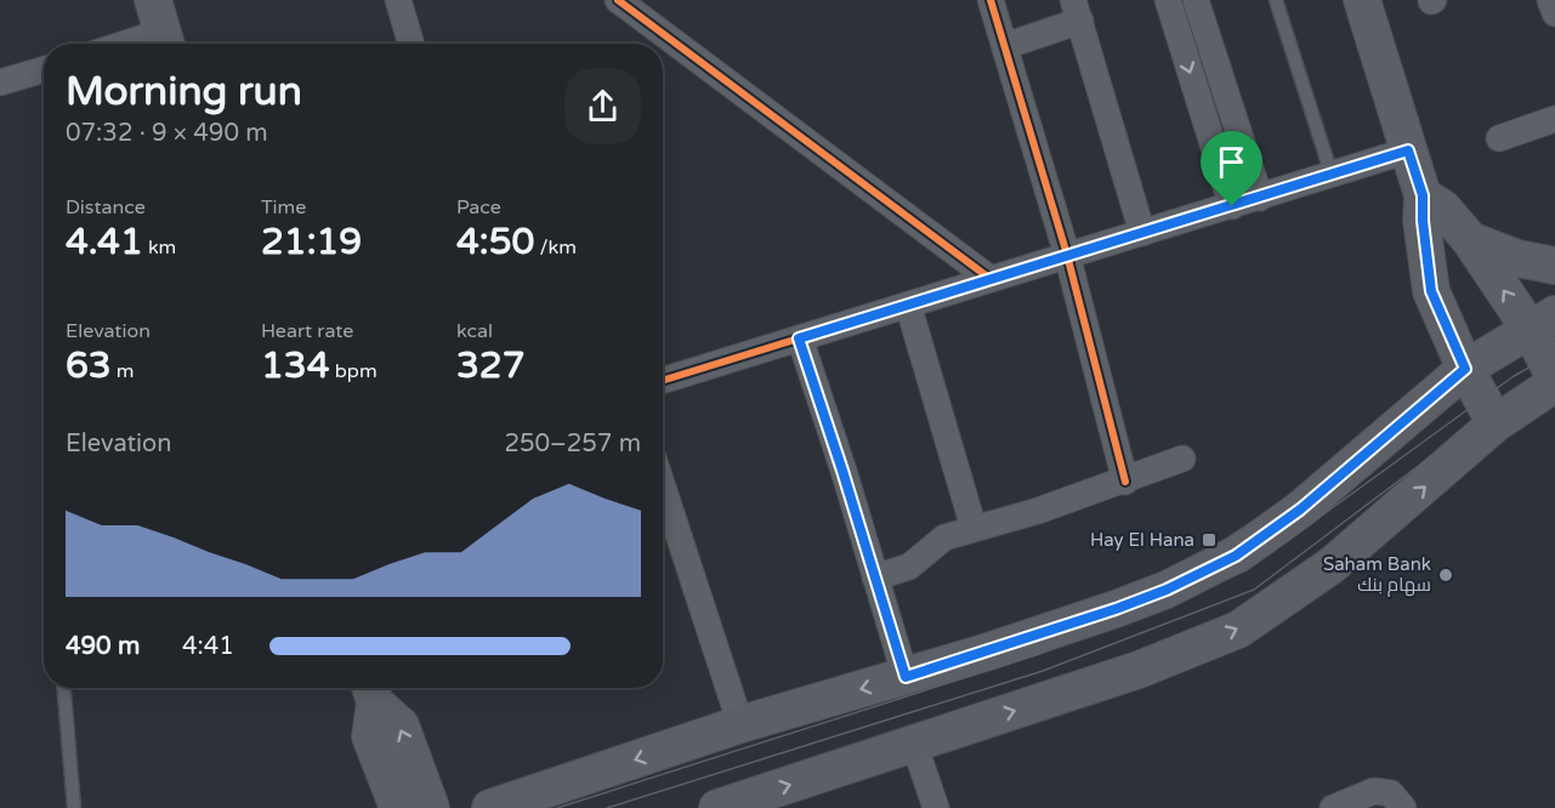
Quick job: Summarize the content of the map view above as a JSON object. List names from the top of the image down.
{
  "places": {
    "transit": ["Hay El Hana"],
    "other": ["Saham Bank سهام بنك"]
  },
  "page": {
    "heading": ["Morning run", "07:32 · 9 × 490 m"],
    "stats": [
      ["Distance", "4.41 km"],
      ["Time", "21:19"],
      ["Pace", "4:50 /km"],
      ["Elevation", "63 m"],
      ["Heart rate", "134 bpm"],
      ["kcal", "327"]
    ],
    "chart": ["Elevation", "250–257 m"],
    "list": [
      {
        "name": "490 m",
        "note": "4:41"
      }
    ]
  }
}
